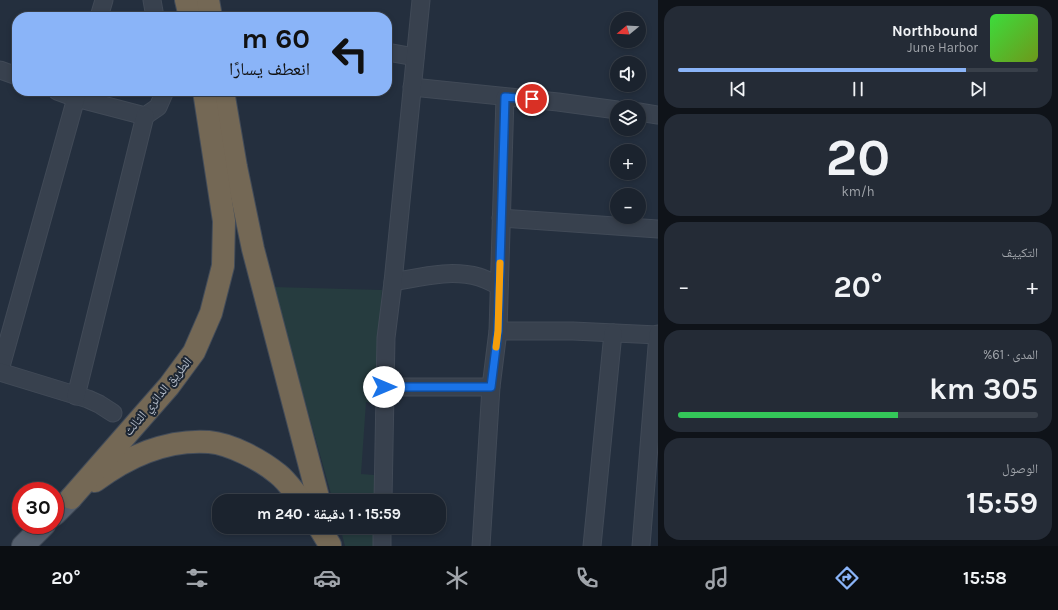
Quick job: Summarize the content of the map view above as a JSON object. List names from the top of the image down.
{
  "streets": {
    "highway": ["الطريق الدائري الثالث"]
  },
  "north": "left",
  "page": {
    "map_buttons": ["+", "−"],
    "turn": ["60 m", "انعطف يسارًا"],
    "song": ["Northbound", "June Harbor"],
    "tile": [
      ["20", "km/h"],
      "التكييف",
      ["المدى · 61%", "305 km"],
      ["الوصول", "15:59"]
    ],
    "heat": ["−", "20°", "+"],
    "limit": "30",
    "trip": "15:59 · 1 دقيقة · 240 m",
    "tabs": ["15:58", "20°"]
  }
}
